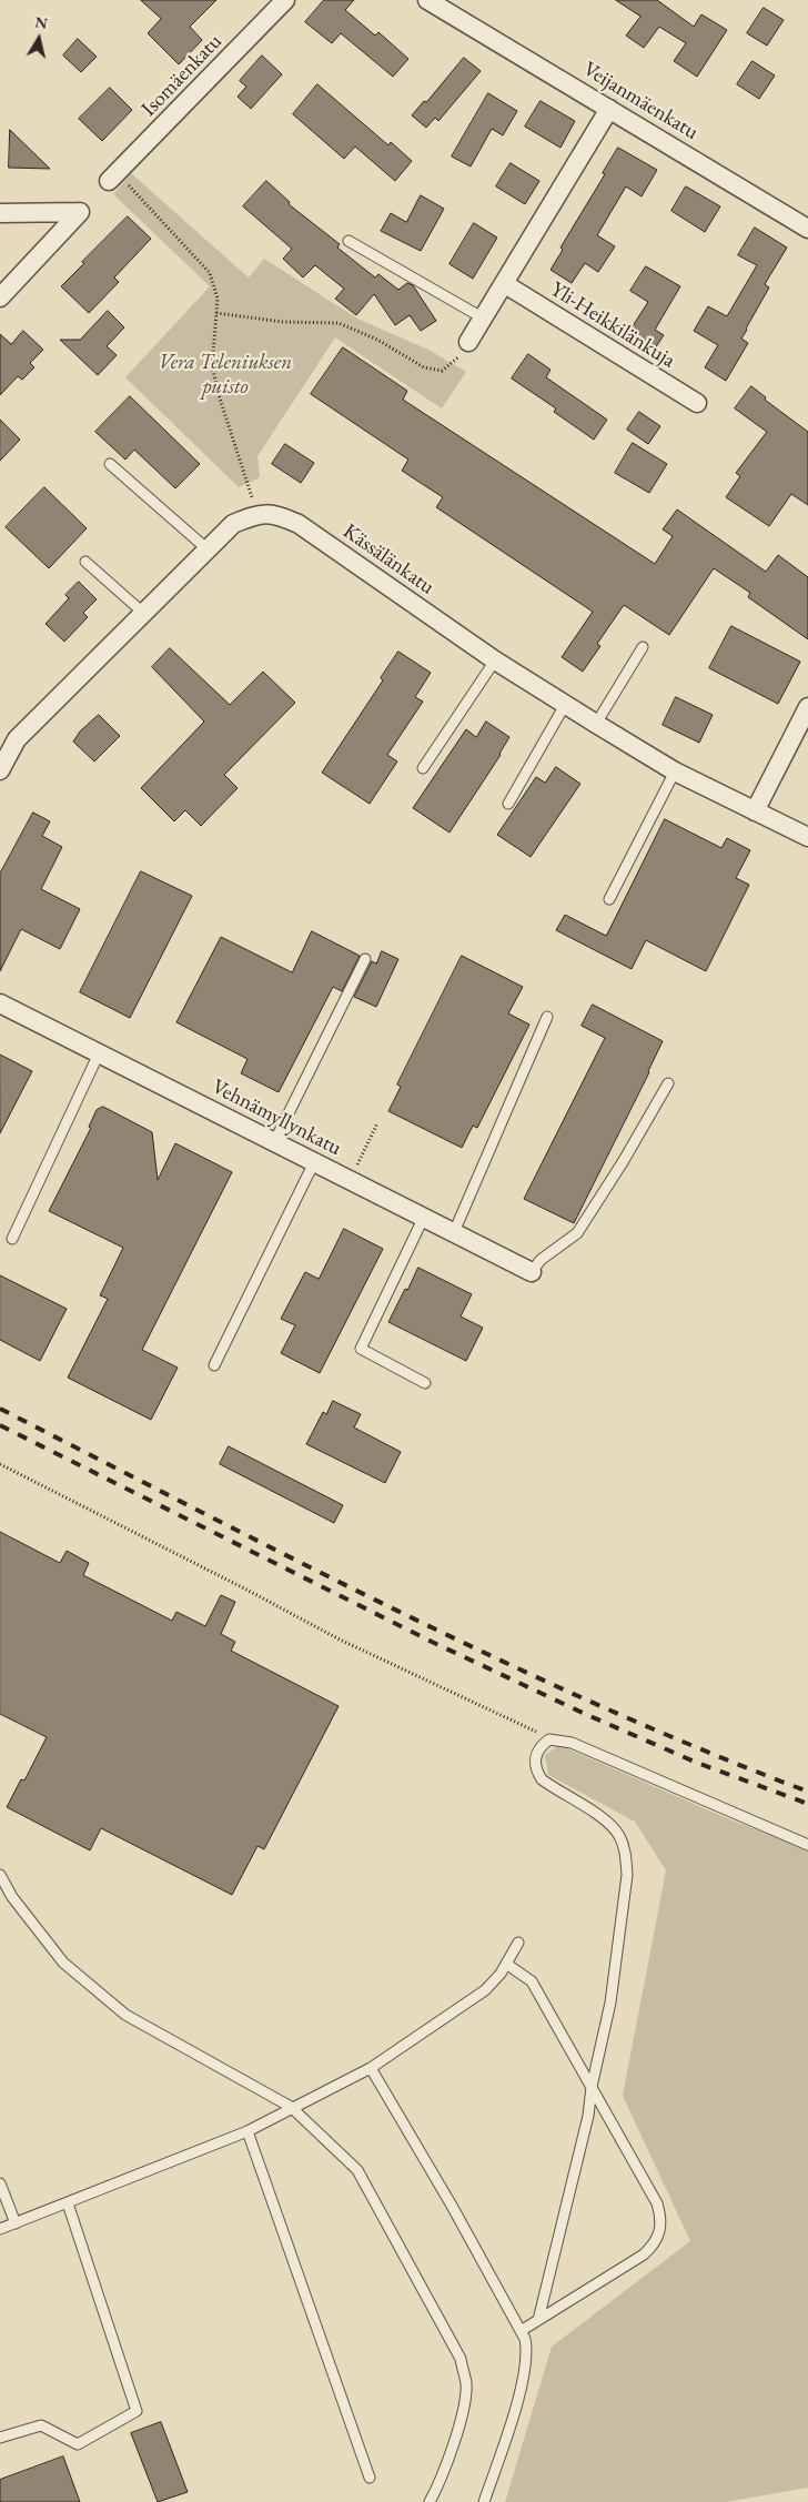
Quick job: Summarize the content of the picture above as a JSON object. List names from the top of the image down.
{
  "streets": {
    "street": [
      "Isomäenkatu",
      "Veijanmäenkatu",
      "Yli-Heikkilänkuja",
      "Kässälänkatu",
      "Vehnämyllynkatu"
    ]
  },
  "parks": ["Vera Teleniuksen puisto"],
  "north": "top"
}
